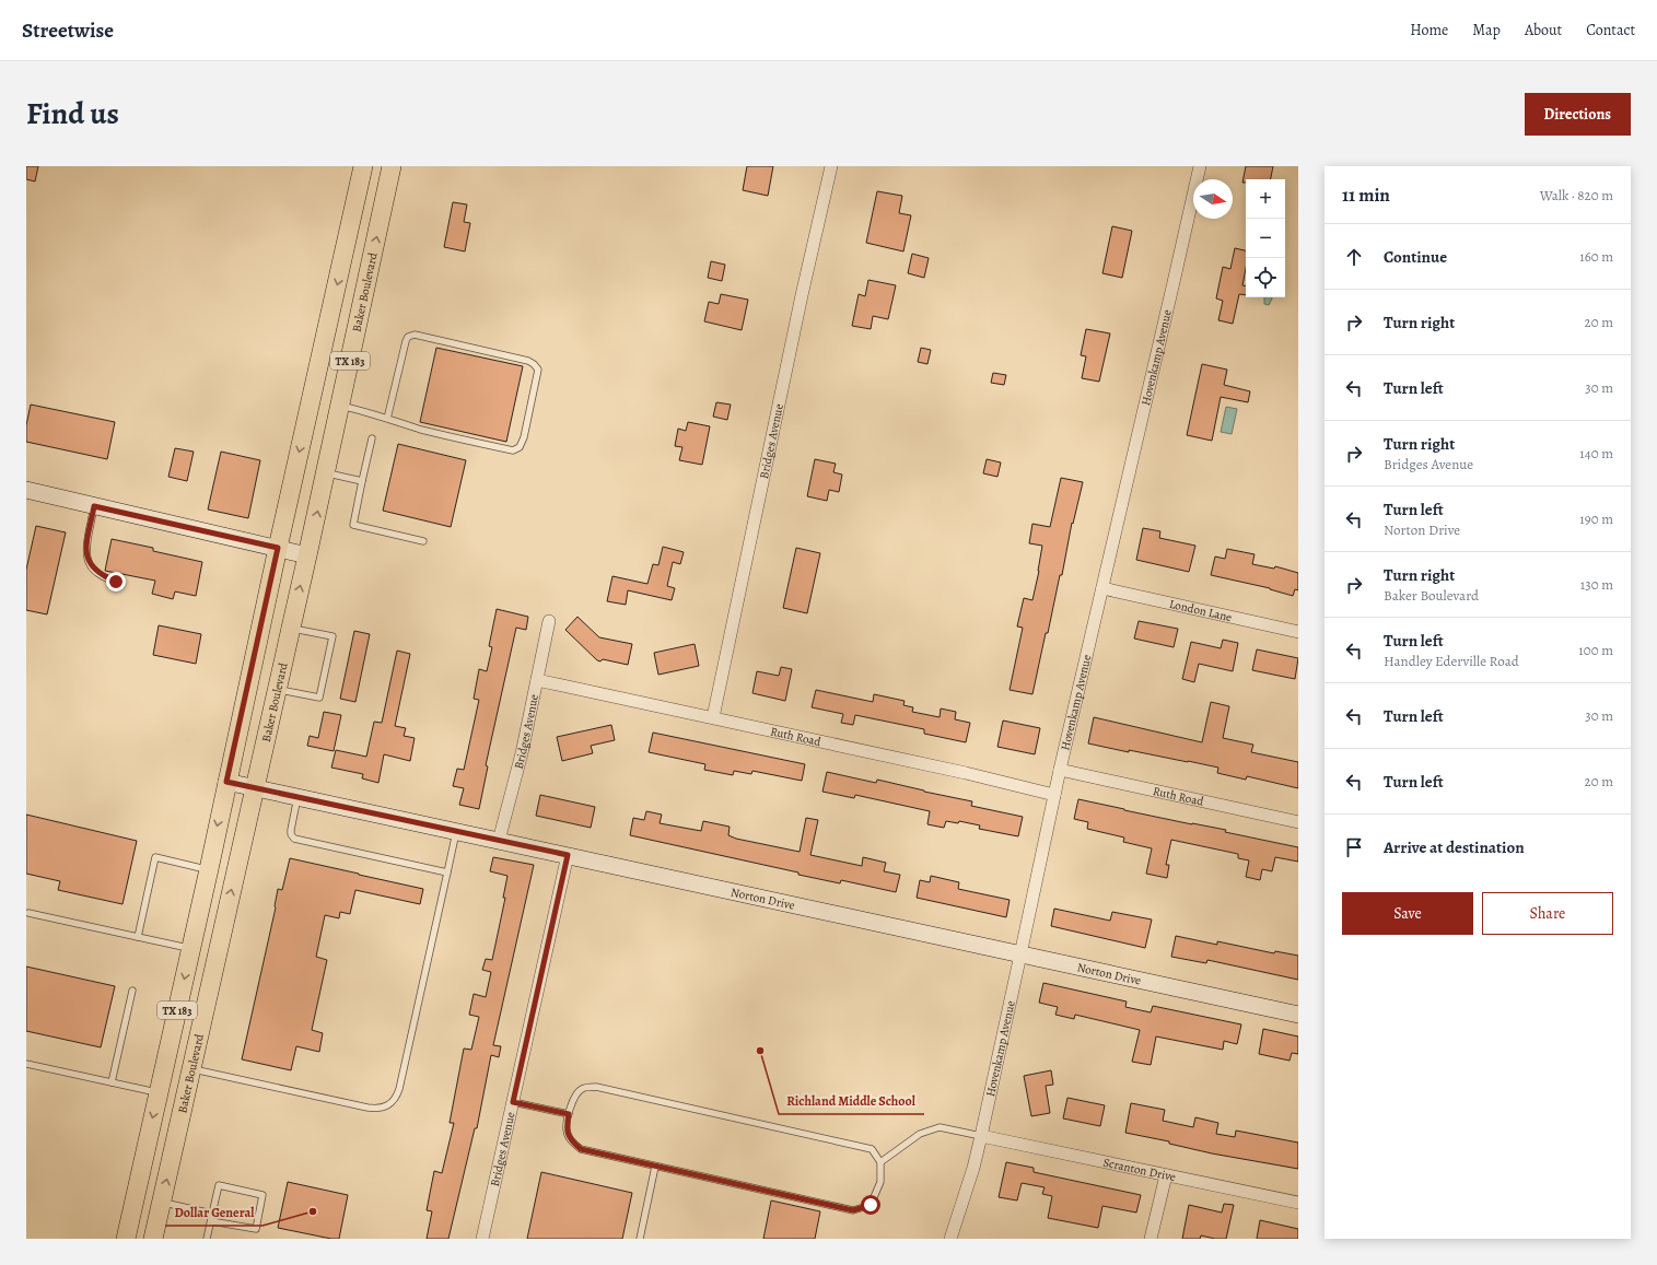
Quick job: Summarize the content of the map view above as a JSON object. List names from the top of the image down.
{
  "streets": {
    "main road": ["Baker Boulevard", "TX 183"],
    "street": [
      "Hovenkamp Avenue",
      "Bridges Avenue",
      "London Lane",
      "Ruth Road",
      "Norton Drive",
      "Scranton Drive"
    ]
  },
  "crossings": [
    ["Baker Boulevard", "Norton Drive"],
    ["Hovenkamp Avenue", "London Lane"],
    ["Hovenkamp Avenue", "Ruth Road"],
    ["Hovenkamp Avenue", "Norton Drive"],
    ["Hovenkamp Avenue", "Scranton Drive"],
    ["TX 183", "Norton Drive"],
    ["Bridges Avenue", "Ruth Road"],
    ["Bridges Avenue", "Norton Drive"]
  ],
  "places": ["Richland Middle School", "Dollar General"],
  "north": "right",
  "page": {
    "header": "Streetwise",
    "nav": [
      "Home",
      "Map",
      "About",
      "Contact"
    ],
    "title": "Find us",
    "buttons": [
      "Directions",
      ["Save", "Share"]
    ],
    "heading": ["11 min", "Walk · 820 m"],
    "map_buttons": ["+", "−"],
    "list": [
      ["Continue", "160 m"],
      ["Turn right", "20 m"],
      ["Turn left", "30 m"],
      ["Turn right", "Bridges Avenue", "140 m"],
      ["Turn left", "Norton Drive", "190 m"],
      ["Turn right", "Baker Boulevard", "130 m"],
      ["Turn left", "Handley Ederville Road", "100 m"],
      ["Turn left", "30 m"],
      ["Turn left", "20 m"],
      "Arrive at destination"
    ]
  }
}
